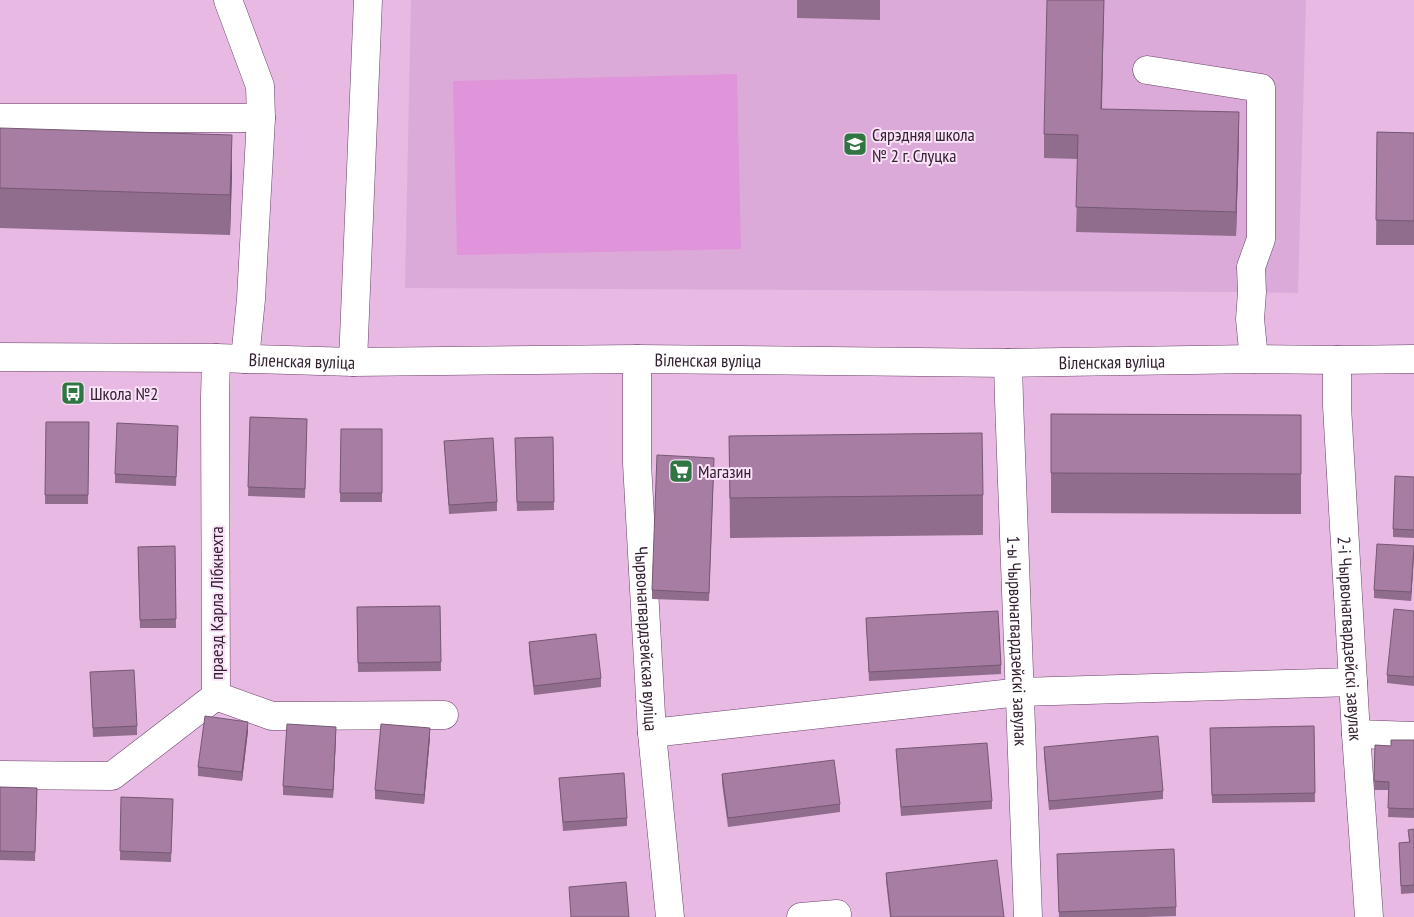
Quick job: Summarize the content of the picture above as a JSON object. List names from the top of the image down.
{
  "streets": {
    "street": [
      "Віленская вуліца",
      "праезд Карла Лібкнехта",
      "Чырвонагвардзейская вуліца",
      "2-і Чырвонагвардзейскі завулак",
      "1-ы Чырвонагвардзейскі завулак"
    ]
  },
  "crossings": [
    ["Віленская вуліца", "праезд Карла Лібкнехта"],
    ["Віленская вуліца", "Чырвонагвардзейская вуліца"],
    ["Віленская вуліца", "2-і Чырвонагвардзейскі завулак"],
    ["Віленская вуліца", "1-ы Чырвонагвардзейскі завулак"]
  ],
  "places": {
    "school or university": ["Сярэдняя школа № 2 г. Слуцка"],
    "bus stop": ["Школа №2"],
    "supermarket": ["Магазин"]
  }
}
